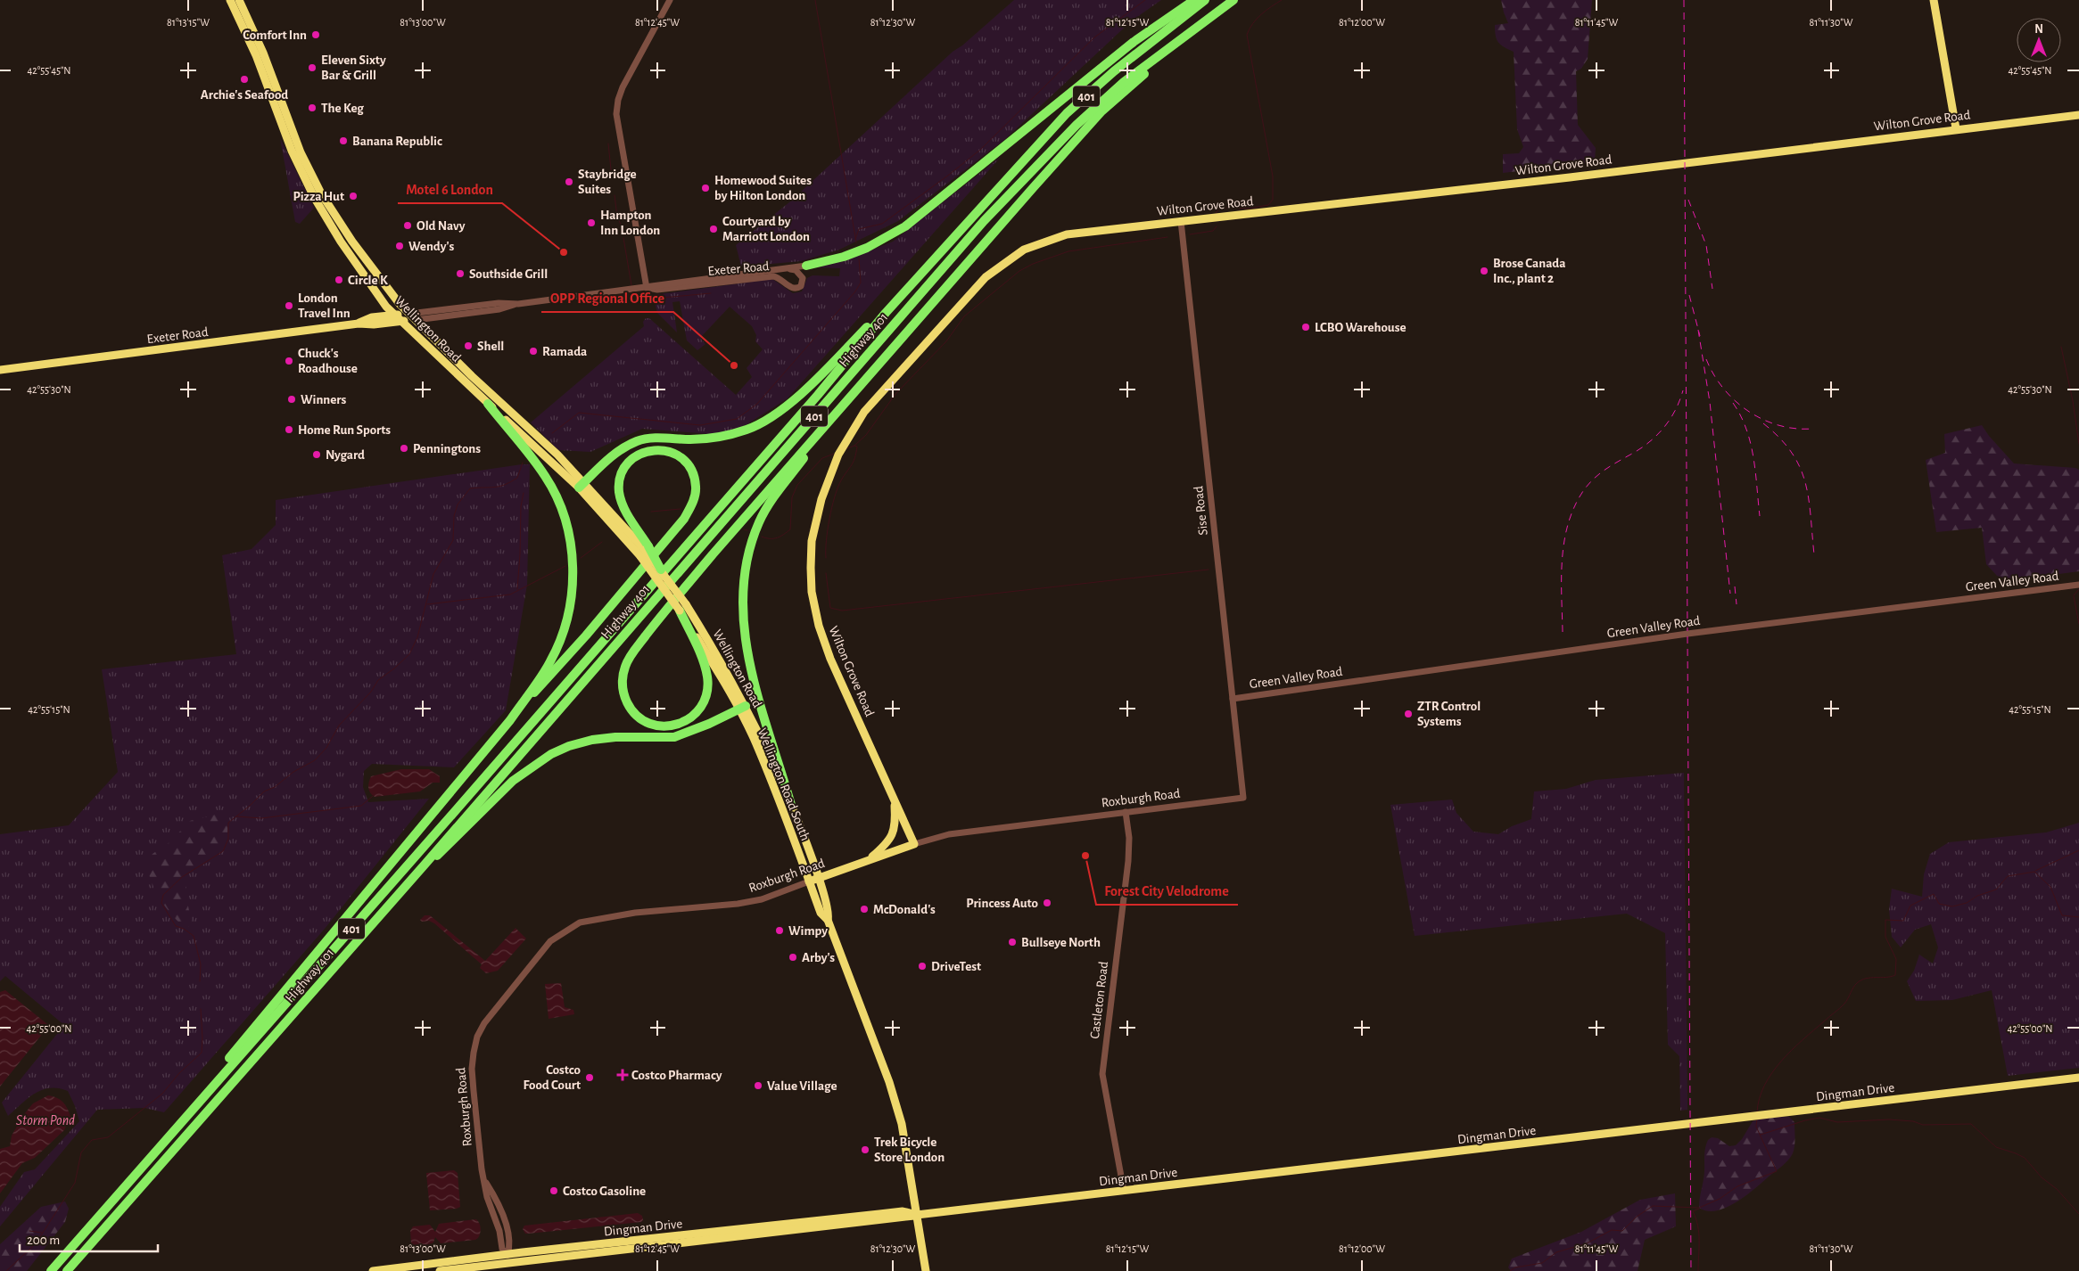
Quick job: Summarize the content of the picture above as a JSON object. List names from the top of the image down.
{
  "streets": {
    "highway": ["401", "Highway 401"],
    "main road": [
      "Wilton Grove Road",
      "Exeter Road",
      "Wellington Road",
      "Wellington Road South",
      "Roxburgh Road",
      "Dingman Drive"
    ],
    "street": ["Sise Road", "Green Valley Road", "Castleton Road"]
  },
  "crossings": [
    ["Wilton Grove Road", "Sise Road"],
    ["Wilton Grove Road", "Roxburgh Road"],
    ["Exeter Road", "Wellington Road"],
    ["Wellington Road", "Wellington Road South"],
    ["Wellington Road", "Roxburgh Road"],
    ["Sise Road", "Green Valley Road"],
    ["Sise Road", "Roxburgh Road"],
    ["Wellington Road South", "Roxburgh Road"],
    ["Wellington Road South", "Dingman Drive"],
    ["Roxburgh Road", "Castleton Road"],
    ["Roxburgh Road", "Dingman Drive"],
    ["Castleton Road", "Dingman Drive"]
  ],
  "water": ["Storm Pond"],
  "places": {
    "other": [
      "Comfort Inn",
      "Eleven Sixty Bar & Grill",
      "Archie's Seafood",
      "The Keg",
      "Banana Republic",
      "Staybridge Suites",
      "Homewood Suites by Hilton London",
      "Pizza Hut",
      "Hampton Inn London",
      "Old Navy",
      "Courtyard by Marriott London",
      "Wendy's",
      "Motel 6 London",
      "Brose Canada Inc., plant 2",
      "Southside Grill",
      "Circle K",
      "London Travel Inn",
      "LCBO Warehouse",
      "Shell",
      "Ramada",
      "Chuck's Roadhouse",
      "OPP Regional Office",
      "Winners",
      "Home Run Sports",
      "Penningtons",
      "Nygard",
      "ZTR Control Systems",
      "Forest City Velodrome",
      "Princess Auto",
      "McDonald's",
      "Wimpy",
      "Bullseye North",
      "Arby's",
      "DriveTest",
      "Costco Food Court",
      "Value Village",
      "Trek Bicycle Store London",
      "Costco Gasoline"
    ],
    "health": ["Costco Pharmacy"]
  },
  "scale_bar": "200 m",
  "north": "top",
  "coordinates": [
    "81°13'15\"W",
    "81°13'00\"W",
    "81°12'45\"W",
    "81°12'30\"W",
    "81°12'15\"W",
    "81°12'00\"W",
    "81°11'45\"W",
    "81°11'30\"W",
    "42°55'45\"N",
    "42°55'30\"N",
    "42°55'15\"N",
    "42°55'00\"N"
  ]
}
